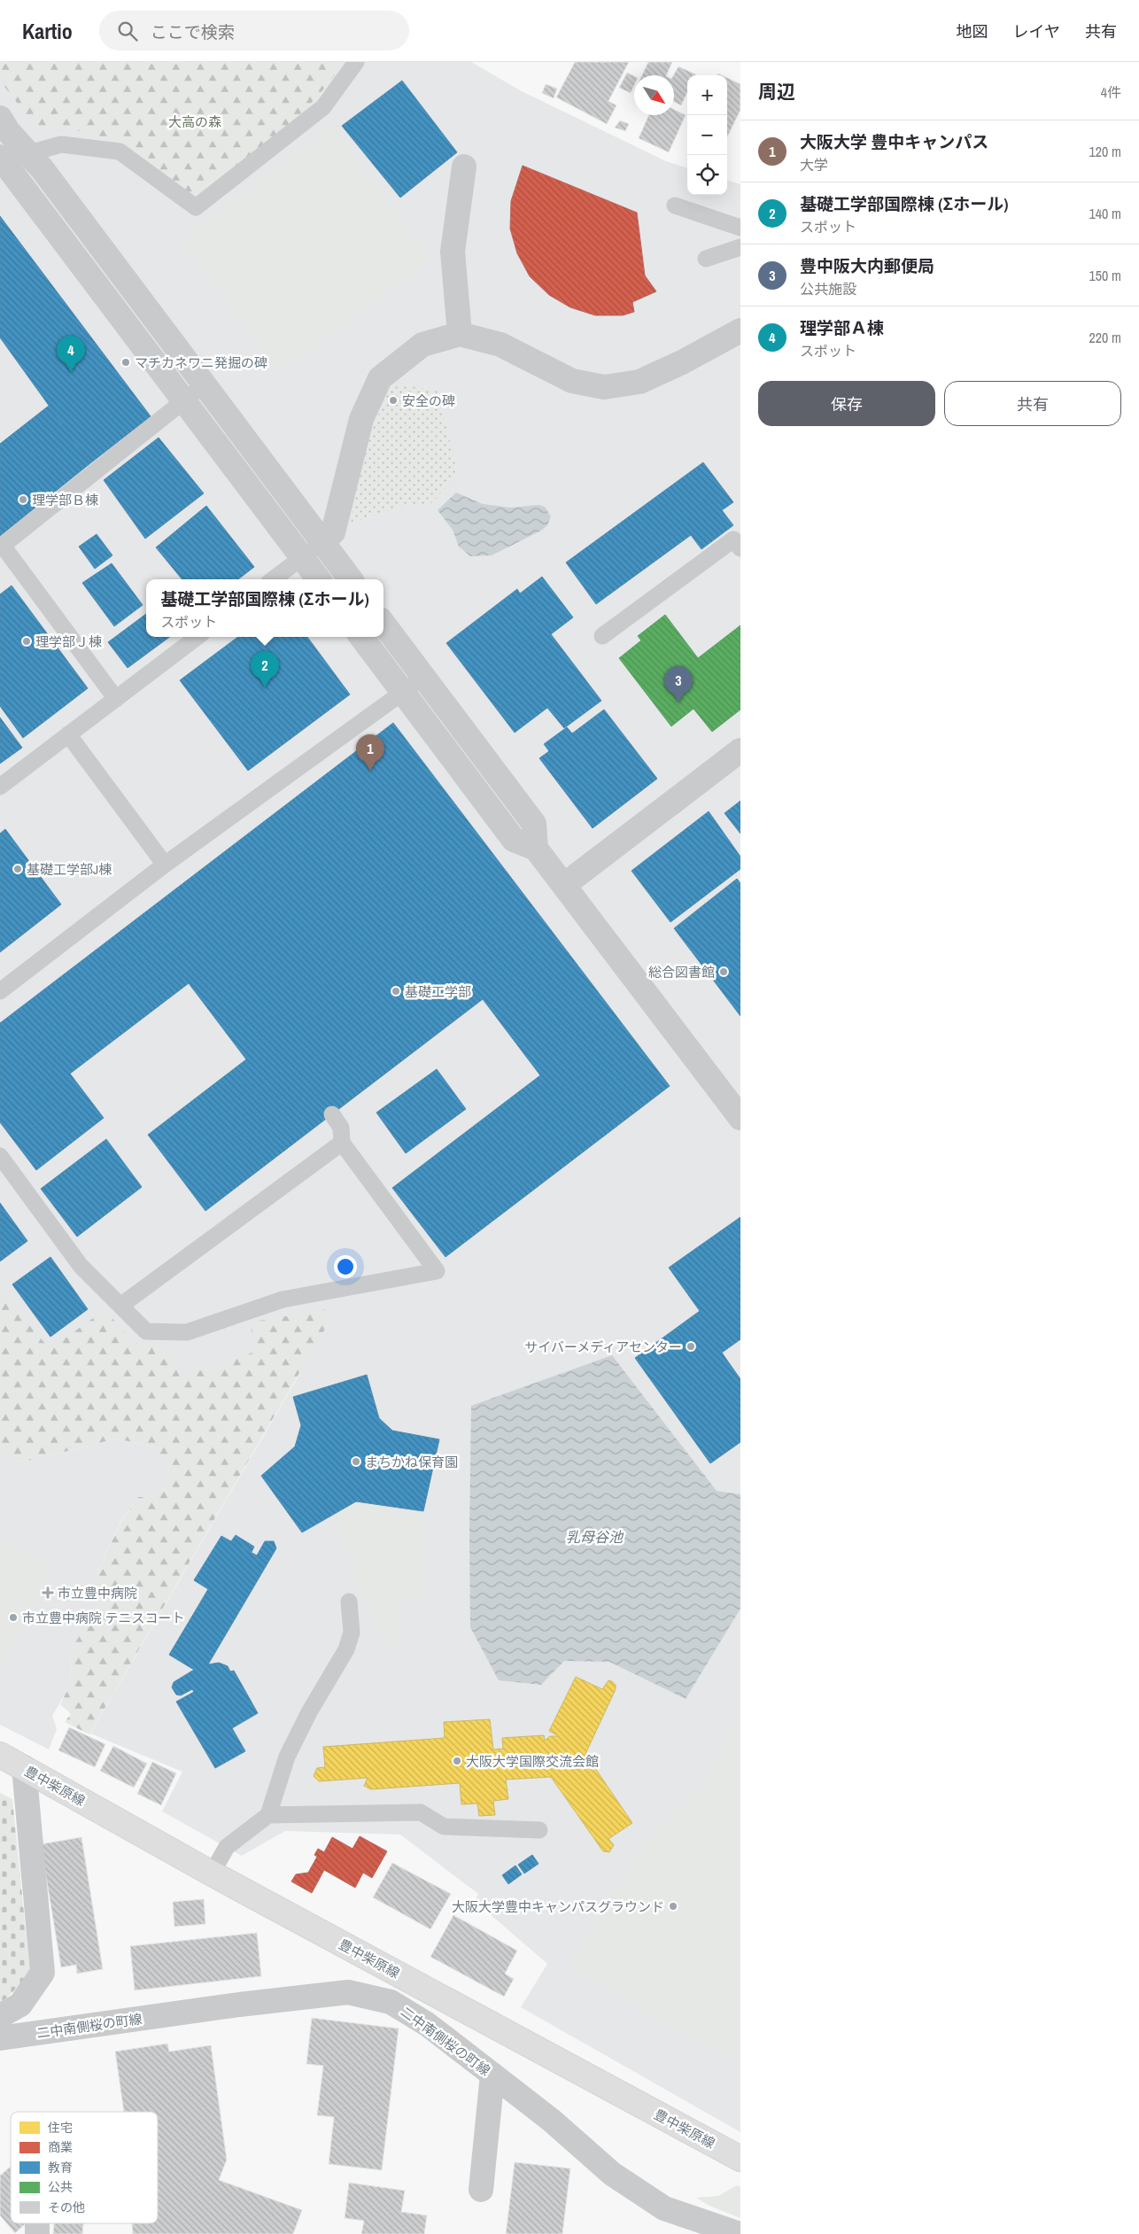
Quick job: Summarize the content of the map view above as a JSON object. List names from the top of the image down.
{
  "streets": {
    "street": ["豊中柴原線", "二中南側桜の町線"]
  },
  "water": ["乳母谷池"],
  "parks": ["大高の森"],
  "places": {
    "other": [
      "マチカネワニ発掘の碑",
      "安全の碑",
      "理学部Ｂ棟",
      "理学部Ｊ棟",
      "基礎工学部J棟",
      "総合図書館",
      "基礎工学部",
      "サイバーメディアセンター",
      "まちかね保育園",
      "市立豊中病院 テニスコート",
      "大阪大学国際交流会館",
      "大阪大学豊中キャンパスグラウンド"
    ],
    "health": ["市立豊中病院"]
  },
  "legend": [
    "住宅",
    "商業",
    "教育",
    "公共",
    "その他"
  ],
  "north": "bottom right",
  "page": {
    "header": "Kartio",
    "search": "ここで検索",
    "nav": ["地図", "レイヤ", "共有"],
    "heading": ["周辺", "4件"],
    "map_buttons": ["+", "−"],
    "list": [
      {
        "mark": "1",
        "name": "大阪大学 豊中キャンパス",
        "note": "大学",
        "value": "120 m"
      },
      {
        "mark": "2",
        "name": "基礎工学部国際棟 (Σホール)",
        "note": "スポット",
        "value": "140 m"
      },
      {
        "mark": "3",
        "name": "豊中阪大内郵便局",
        "note": "公共施設",
        "value": "150 m"
      },
      {
        "mark": "4",
        "name": "理学部Ａ棟",
        "note": "スポット",
        "value": "220 m"
      }
    ],
    "pins": [
      "4",
      "2",
      "3",
      "1"
    ],
    "buttons": ["保存", "共有"],
    "popup": ["基礎工学部国際棟 (Σホール)", "スポット"]
  }
}
